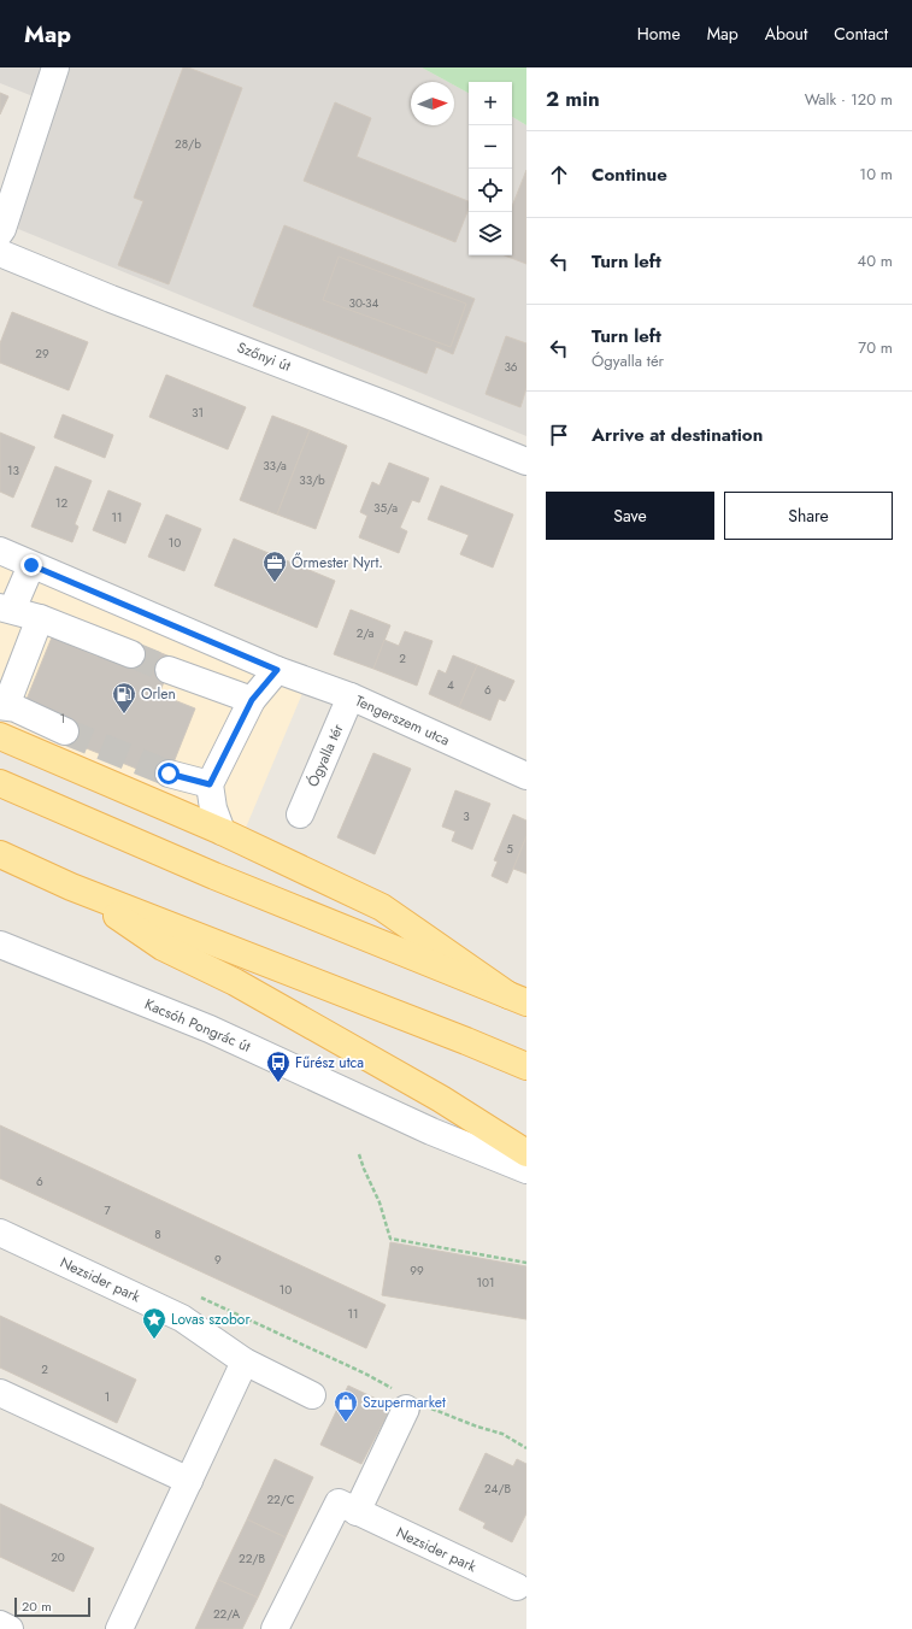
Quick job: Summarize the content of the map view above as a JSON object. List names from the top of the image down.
{
  "streets": {
    "street": [
      "Szőnyi út",
      "Tengerszem utca",
      "Ógyalla tér",
      "Kacsóh Pongrác út",
      "Nezsider park"
    ]
  },
  "crossings": [
    ["Tengerszem utca", "Ógyalla tér"]
  ],
  "places": {
    "office": ["Őrmester Nyrt."],
    "fuel station": ["Orlen"],
    "bus stop": ["Fűrész utca"],
    "place": ["Lovas szobor"],
    "shop": ["Szupermarket"]
  },
  "house_numbers": [
    "28/b",
    "30-34",
    "29",
    "36",
    "31",
    "33/a",
    "13",
    "33/b",
    "12",
    "35/a",
    "11",
    "10",
    "2/a",
    "2",
    "4",
    "6",
    "1",
    "3",
    "5",
    "6",
    "7",
    "8",
    "9",
    "99",
    "101",
    "10",
    "11",
    "2",
    "1",
    "24/B",
    "22/C",
    "20",
    "22/B",
    "22/A"
  ],
  "scale_bar": "20 m",
  "north": "right",
  "page": {
    "header": "Map",
    "nav": [
      "Home",
      "Map",
      "About",
      "Contact"
    ],
    "heading": ["2 min", "Walk · 120 m"],
    "map_buttons": ["+", "−"],
    "list": [
      ["Continue", "10 m"],
      ["Turn left", "40 m"],
      ["Turn left", "Ógyalla tér", "70 m"],
      "Arrive at destination"
    ],
    "buttons": ["Save", "Share"],
    "scale": "20 m"
  }
}
